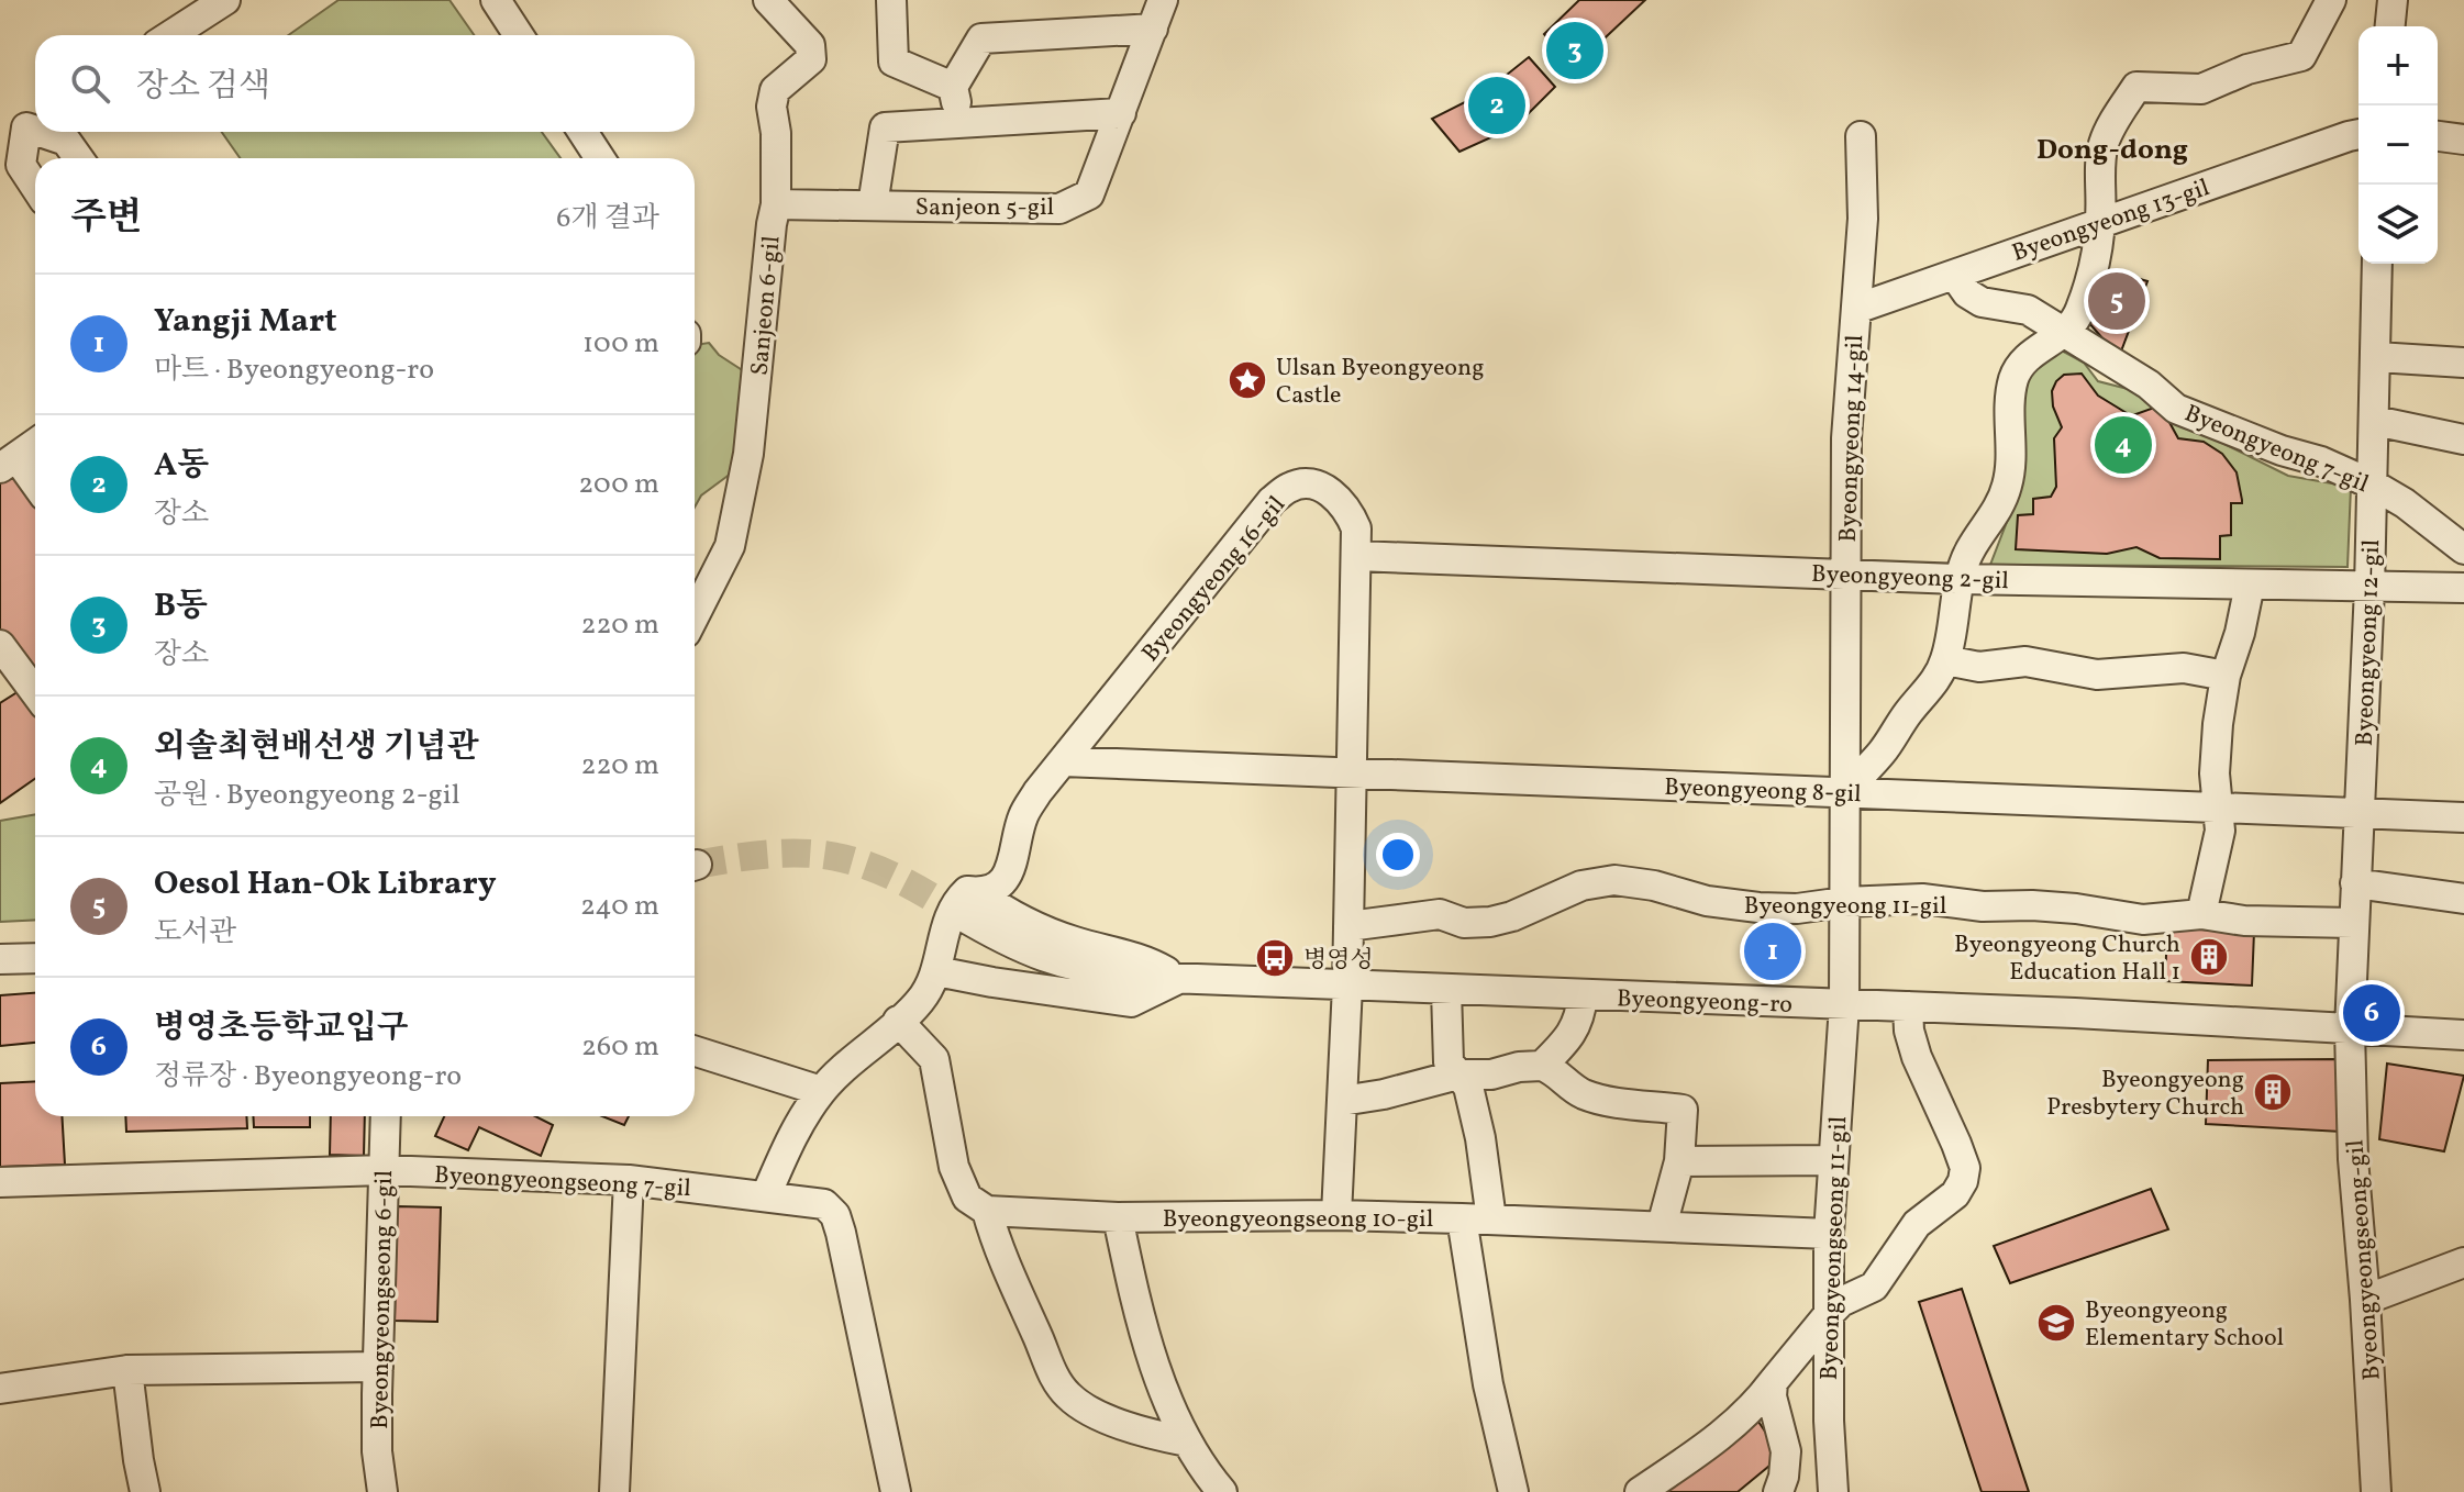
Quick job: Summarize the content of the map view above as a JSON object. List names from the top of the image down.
{
  "streets": {
    "street": [
      "Sanjeon 5-gil",
      "Byeongyeong 13-gil",
      "Sanjeon 6-gil",
      "Byeongyeong 14-gil",
      "Byeongyeong 7-gil",
      "Byeongyeong 2-gil",
      "Byeongyeong 16-gil",
      "Byeongyeong 12-gil",
      "Byeongyeong 8-gil",
      "Byeongyeong 11-gil",
      "Byeongyeong-ro",
      "Byeongyeongseong 7-gil",
      "Byeongyeongseong 10-gil",
      "Byeongyeongseong 11-gil",
      "Byeongyeongseong-gil",
      "Byeongyeongseong 6-gil"
    ]
  },
  "crossings": [
    ["Sanjeon 5-gil", "Sanjeon 6-gil"],
    ["Byeongyeong 13-gil", "Byeongyeong 14-gil"],
    ["Byeongyeong 13-gil", "Byeongyeong 7-gil"],
    ["Byeongyeong 14-gil", "Byeongyeong 2-gil"],
    ["Byeongyeong 14-gil", "Byeongyeong 8-gil"],
    ["Byeongyeong 14-gil", "Byeongyeong 11-gil"],
    ["Byeongyeong 14-gil", "Byeongyeong-ro"],
    ["Byeongyeong 14-gil", "Byeongyeongseong 11-gil"],
    ["Byeongyeong 7-gil", "Byeongyeong 12-gil"],
    ["Byeongyeong 2-gil", "Byeongyeong 16-gil"],
    ["Byeongyeong 2-gil", "Byeongyeong 12-gil"],
    ["Byeongyeong 16-gil", "Byeongyeong 8-gil"],
    ["Byeongyeong 16-gil", "Byeongyeong 11-gil"],
    ["Byeongyeong 16-gil", "Byeongyeong-ro"],
    ["Byeongyeong 16-gil", "Byeongyeongseong 10-gil"],
    ["Byeongyeong 12-gil", "Byeongyeong 8-gil"],
    ["Byeongyeong 12-gil", "Byeongyeong 11-gil"],
    ["Byeongyeong 12-gil", "Byeongyeong-ro"],
    ["Byeongyeong 12-gil", "Byeongyeongseong-gil"],
    ["Byeongyeong-ro", "Byeongyeongseong 11-gil"],
    ["Byeongyeong-ro", "Byeongyeongseong-gil"],
    ["Byeongyeongseong 7-gil", "Byeongyeongseong 6-gil"],
    ["Byeongyeongseong 10-gil", "Byeongyeongseong 11-gil"]
  ],
  "districts": ["Dong-dong"],
  "places": {
    "place": ["Ulsan Byeongyeong Castle"],
    "building": ["Byeongyeong Church Education Hall 1", "Byeongyeong Presbytery Church"],
    "bus stop": ["병영성"],
    "school or university": ["Byeongyeong Elementary School"]
  },
  "page": {
    "pins": [
      "3",
      "2",
      "5",
      "4",
      "1",
      "6"
    ],
    "map_buttons": ["+", "−"],
    "search": "장소 검색",
    "heading": ["주변", "6개 결과"],
    "list": [
      {
        "mark": "1",
        "name": "Yangji Mart",
        "note": "마트 · Byeongyeong-ro",
        "value": "100 m"
      },
      {
        "mark": "2",
        "name": "A동",
        "note": "장소",
        "value": "200 m"
      },
      {
        "mark": "3",
        "name": "B동",
        "note": "장소",
        "value": "220 m"
      },
      {
        "mark": "4",
        "name": "외솔최현배선생 기념관",
        "note": "공원 · Byeongyeong 2-gil",
        "value": "220 m"
      },
      {
        "mark": "5",
        "name": "Oesol Han-Ok Library",
        "note": "도서관",
        "value": "240 m"
      },
      {
        "mark": "6",
        "name": "병영초등학교입구",
        "note": "정류장 · Byeongyeong-ro",
        "value": "260 m"
      }
    ]
  }
}
